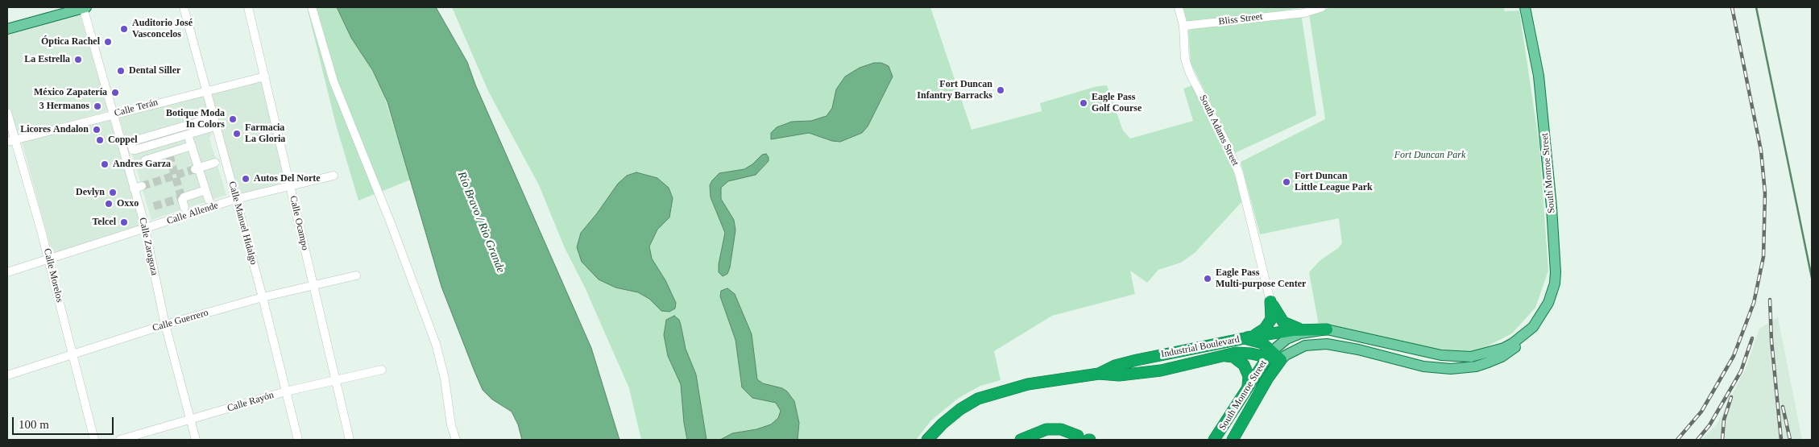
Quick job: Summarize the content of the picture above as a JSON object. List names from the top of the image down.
{
  "streets": {
    "highway": ["South Monroe Street", "Industrial Boulevard"],
    "street": [
      "Bliss Street",
      "Calle Terán",
      "South Adams Street",
      "Calle Allende",
      "Calle Manuel Hidalgo",
      "Calle Ocampo",
      "Calle Zaragoza",
      "Calle Morelos",
      "Calle Guerrero",
      "Calle Rayón"
    ]
  },
  "crossings": [
    ["Bliss Street", "South Adams Street"],
    ["Calle Terán", "Calle Manuel Hidalgo"],
    ["Calle Terán", "Calle Ocampo"],
    ["Calle Terán", "Calle Zaragoza"],
    ["Calle Terán", "Calle Morelos"],
    ["South Monroe Street", "Industrial Boulevard"],
    ["Calle Allende", "Calle Manuel Hidalgo"],
    ["Calle Allende", "Calle Ocampo"],
    ["Calle Allende", "Calle Zaragoza"],
    ["Calle Allende", "Calle Morelos"],
    ["Calle Manuel Hidalgo", "Calle Guerrero"],
    ["Calle Manuel Hidalgo", "Calle Rayón"],
    ["Calle Ocampo", "Calle Guerrero"],
    ["Calle Ocampo", "Calle Rayón"],
    ["Calle Zaragoza", "Calle Guerrero"],
    ["Calle Zaragoza", "Calle Rayón"],
    ["Calle Morelos", "Calle Guerrero"]
  ],
  "water": ["Río Bravo / Rio Grande"],
  "parks": ["Fort Duncan Park"],
  "places": [
    "Auditorio José Vasconcelos",
    "Óptica Rachel",
    "La Estrella",
    "Dental Siller",
    "Fort Duncan Infantry Barracks",
    "México Zapatería",
    "Eagle Pass Golf Course",
    "3 Hermanos",
    "Botique Moda In Colors",
    "Licores Andalon",
    "Farmacia La Gloria",
    "Coppel",
    "Andres Garza",
    "Autos Del Norte",
    "Fort Duncan Little League Park",
    "Devlyn",
    "Oxxo",
    "Telcel",
    "Eagle Pass Multi-purpose Center"
  ],
  "scale_bar": "100 m"
}
